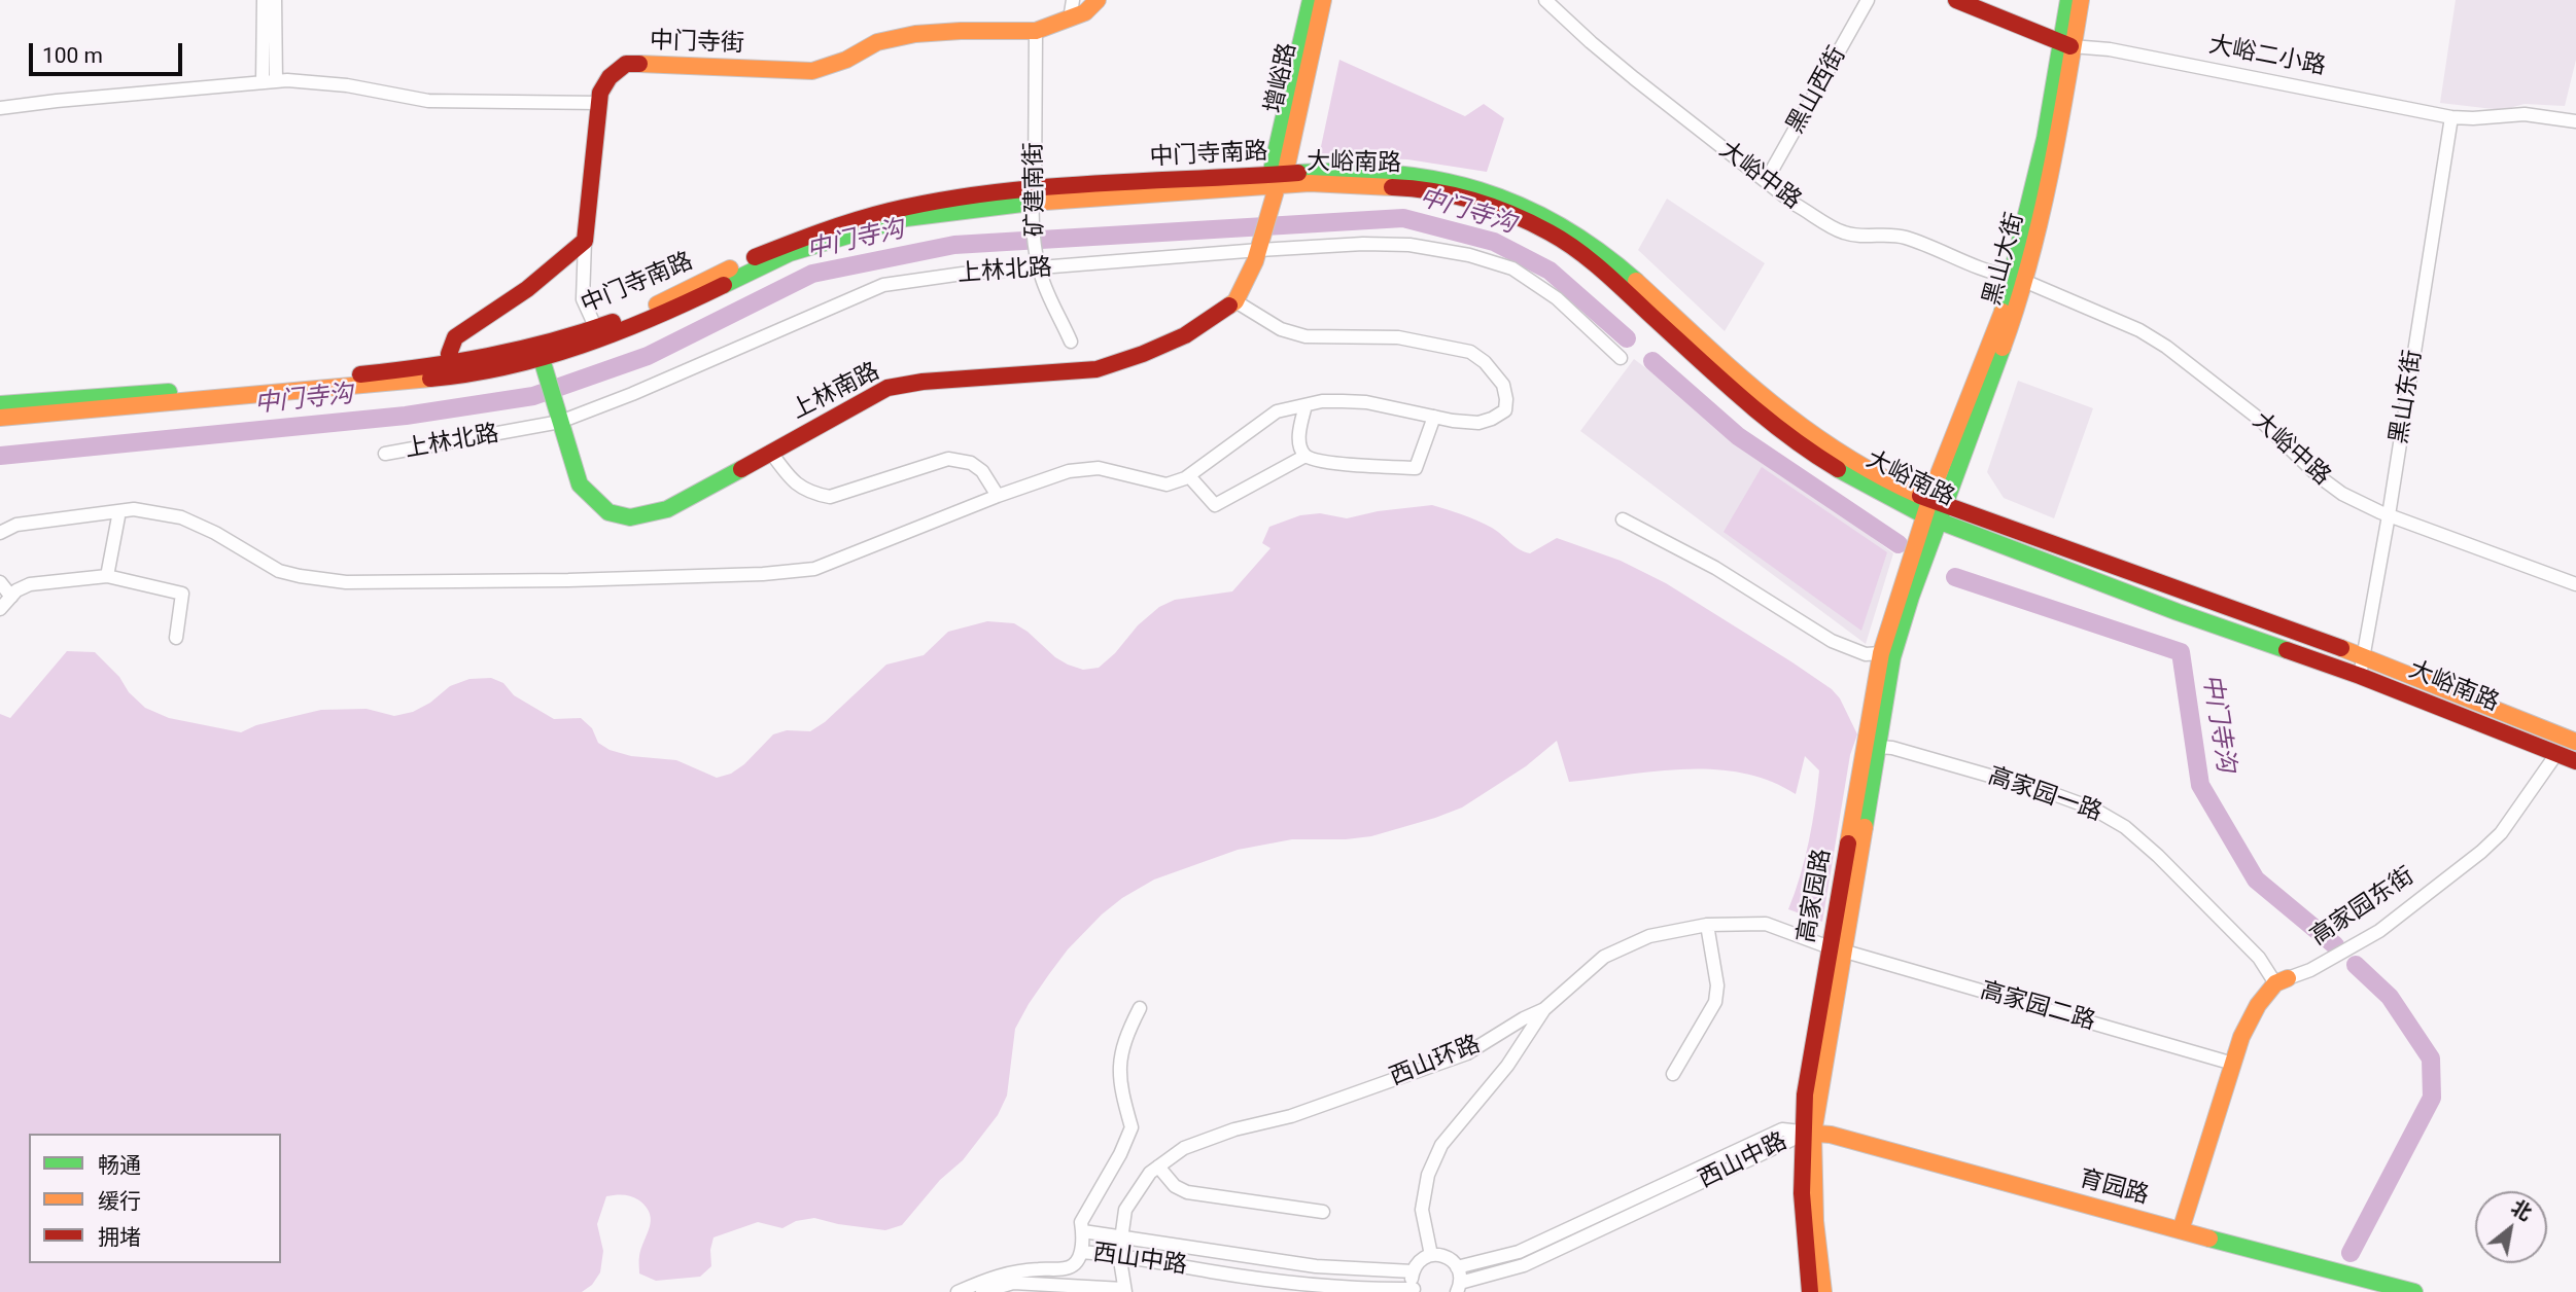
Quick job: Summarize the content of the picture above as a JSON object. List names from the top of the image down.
{
  "streets": {
    "main road": [
      "中门寺街",
      "大峪二小路",
      "增峪路",
      "中门寺南路",
      "大峪南路",
      "黑山大街",
      "上林南路",
      "高家园路",
      "育园路"
    ],
    "street": [
      "黑山西街",
      "大峪中路",
      "矿建南街",
      "上林北路",
      "黑山东街",
      "高家园一路",
      "高家园东街",
      "高家园二路",
      "西山环路",
      "西山中路"
    ]
  },
  "crossings": [
    ["中门寺街", "矿建南街"],
    ["大峪二小路", "黑山大街"],
    ["大峪二小路", "黑山东街"],
    ["增峪路", "中门寺南路"],
    ["增峪路", "大峪南路"],
    ["增峪路", "上林南路"],
    ["黑山西街", "大峪中路"],
    ["中门寺南路", "大峪南路"],
    ["中门寺南路", "矿建南街"],
    ["中门寺南路", "上林南路"],
    ["大峪南路", "黑山大街"],
    ["大峪南路", "上林南路"],
    ["大峪南路", "黑山东街"],
    ["大峪南路", "高家园路"],
    ["大峪南路", "高家园东街"],
    ["大峪中路", "黑山大街"],
    ["大峪中路", "黑山东街"],
    ["矿建南街", "上林北路"],
    ["黑山大街", "高家园路"],
    ["上林北路", "上林南路"],
    ["高家园一路", "高家园路"],
    ["高家园一路", "高家园东街"],
    ["高家园路", "高家园二路"],
    ["高家园路", "西山环路"],
    ["高家园路", "西山中路"],
    ["高家园路", "育园路"],
    ["高家园二路", "西山环路"],
    ["西山环路", "西山中路"],
    ["西山中路", "育园路"]
  ],
  "water": ["中门寺沟"],
  "legend": ["畅通", "缓行", "拥堵"],
  "scale_bar": "100 m",
  "north": "top right"
}
